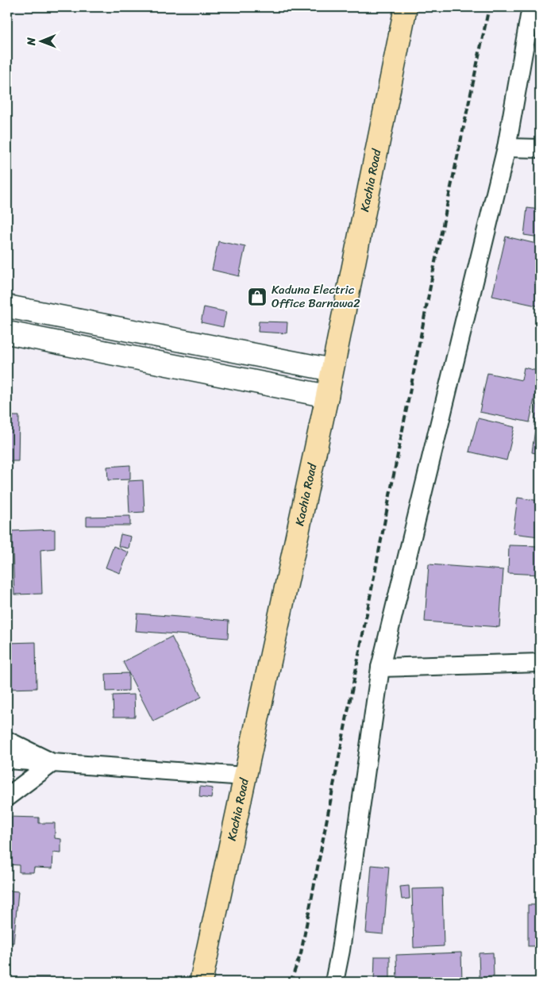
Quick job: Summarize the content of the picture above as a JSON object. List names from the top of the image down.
{
  "streets": {
    "main road": ["Kachia Road"]
  },
  "places": {
    "shop": ["Kaduna Electric Office Barnawa2"]
  },
  "north": "left"
}
